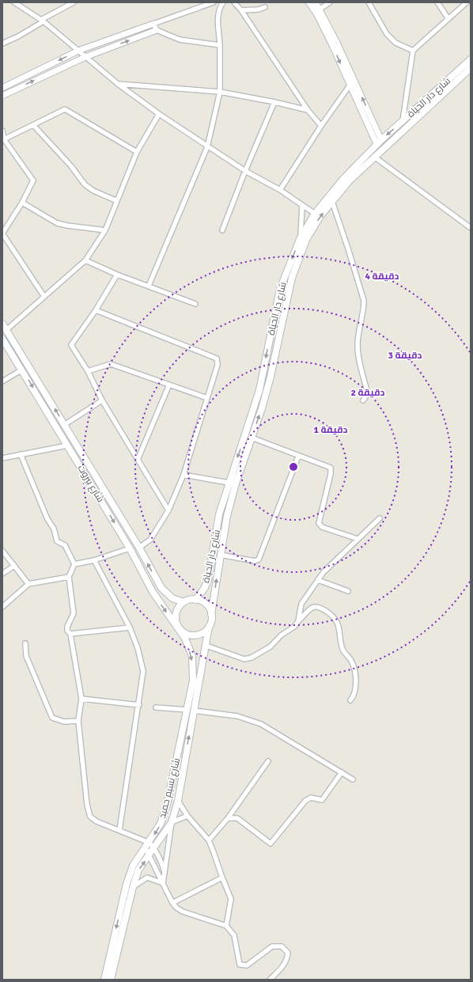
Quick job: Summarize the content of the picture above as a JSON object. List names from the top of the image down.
{
  "streets": {
    "main road": ["شارع دار الحياة", "شارع بيروت", "شارع نسيم حميد"]
  },
  "crossings": [
    ["شارع دار الحياة", "شارع بيروت"],
    ["شارع دار الحياة", "شارع نسيم حميد"],
    ["شارع بيروت", "شارع نسيم حميد"]
  ],
  "rings": [
    "4 دقيقة",
    "3 دقيقة",
    "2 دقيقة",
    "1 دقيقة"
  ]
}
